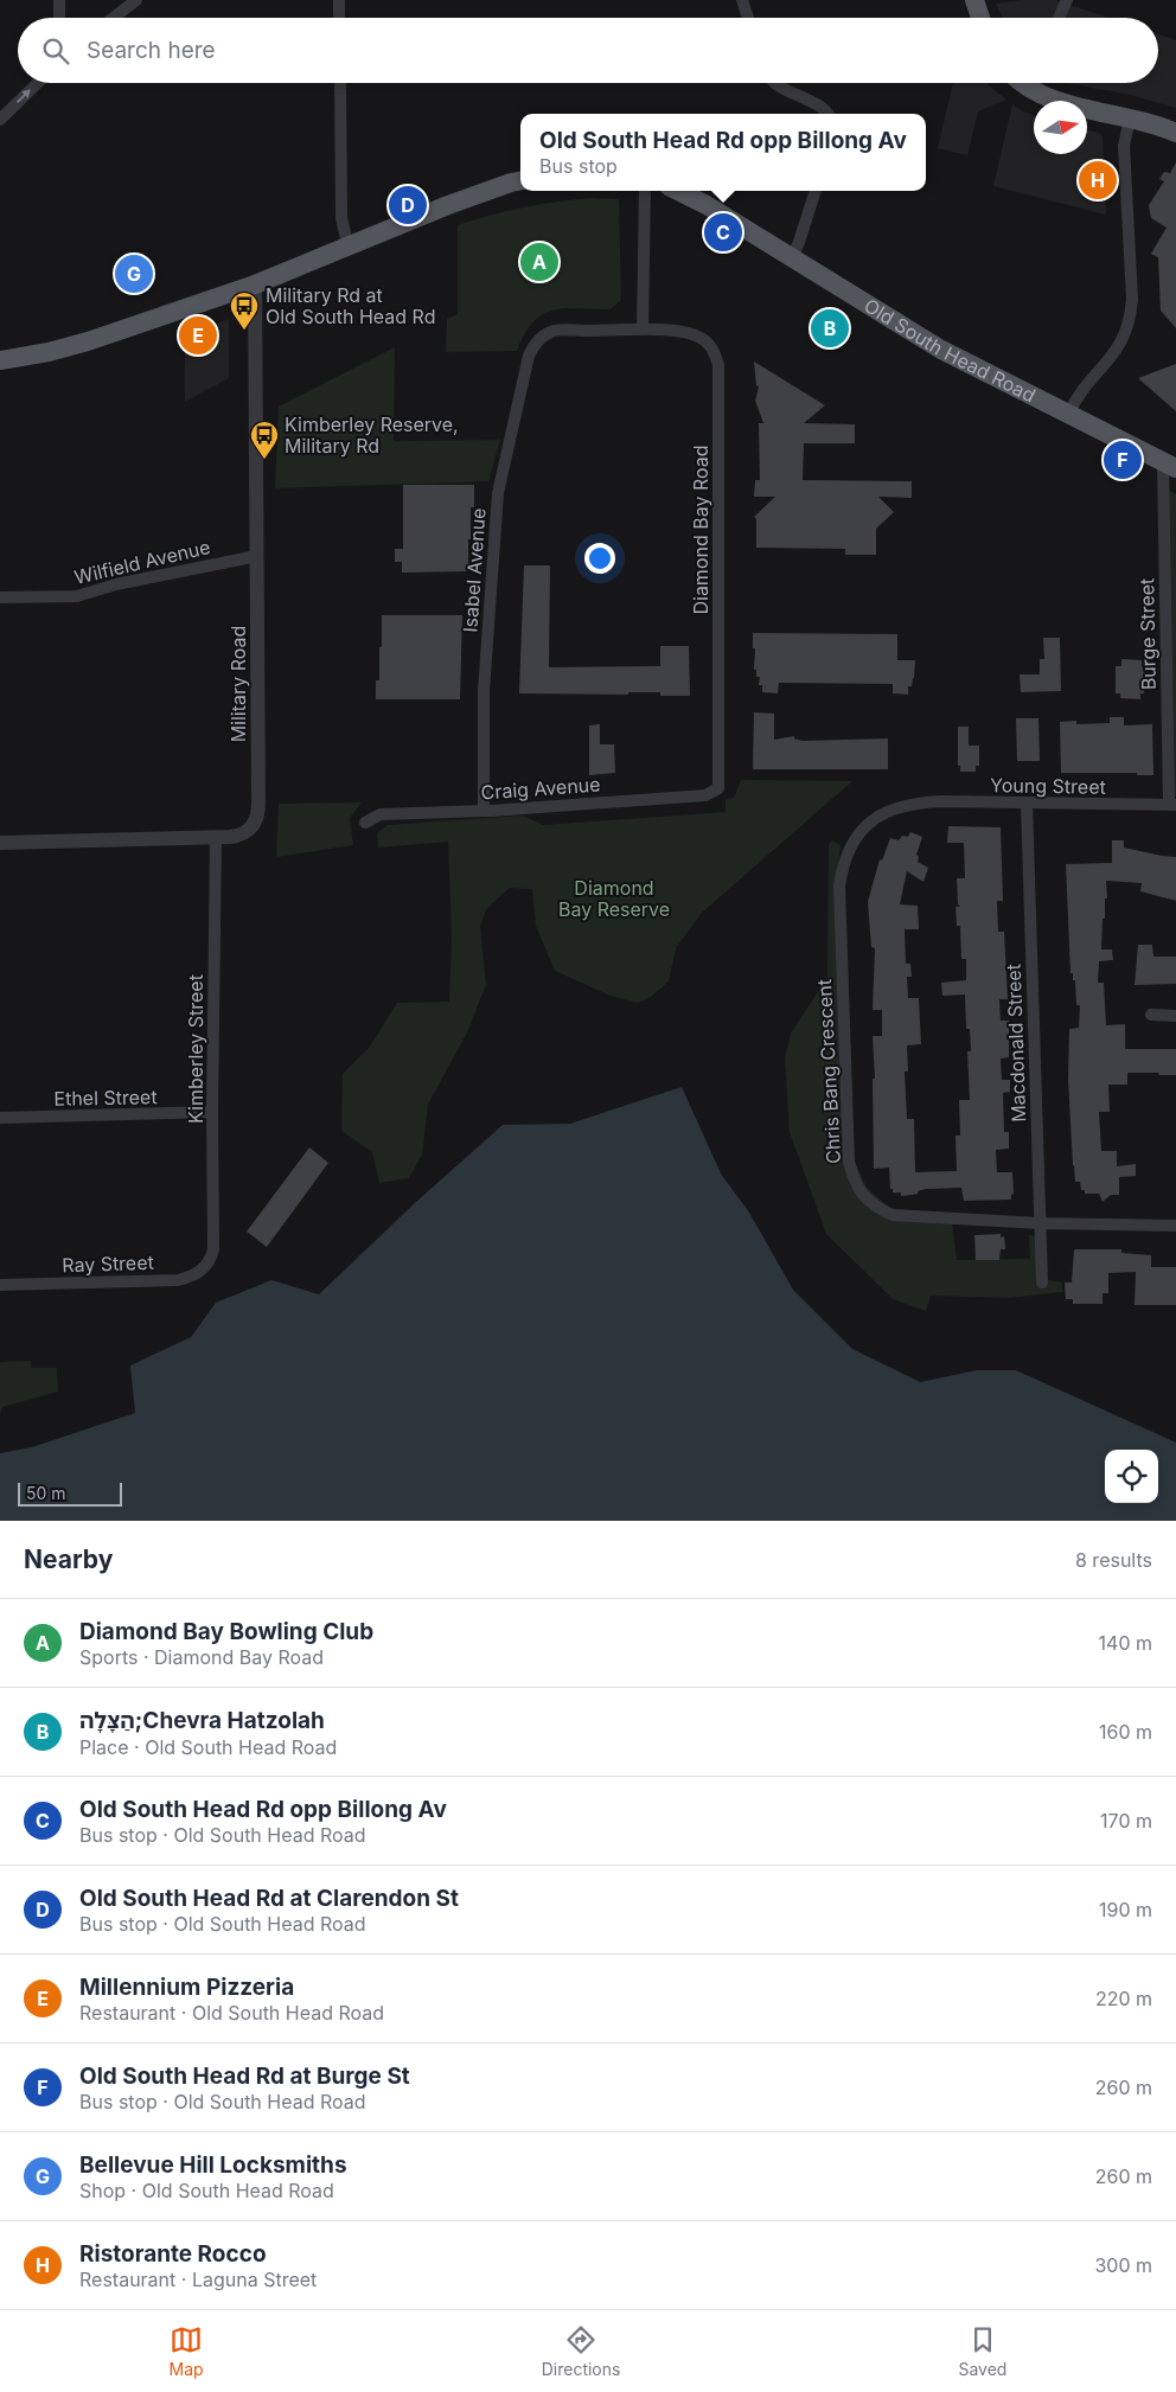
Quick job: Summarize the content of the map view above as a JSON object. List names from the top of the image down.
{
  "streets": {
    "main road": ["Old South Head Road"],
    "street": [
      "Diamond Bay Road",
      "Wilfield Avenue",
      "Isabel Avenue",
      "Burge Street",
      "Military Road",
      "Young Street",
      "Craig Avenue",
      "Macdonald Street",
      "Kimberley Street",
      "Chris Bang Crescent",
      "Ethel Street",
      "Ray Street"
    ]
  },
  "crossings": [
    ["Old South Head Road", "Burge Street"],
    ["Diamond Bay Road", "Isabel Avenue"],
    ["Diamond Bay Road", "Craig Avenue"],
    ["Wilfield Avenue", "Military Road"],
    ["Isabel Avenue", "Craig Avenue"],
    ["Burge Street", "Young Street"],
    ["Military Road", "Kimberley Street"],
    ["Young Street", "Macdonald Street"],
    ["Young Street", "Chris Bang Crescent"],
    ["Macdonald Street", "Chris Bang Crescent"],
    ["Kimberley Street", "Ethel Street"],
    ["Kimberley Street", "Ray Street"]
  ],
  "parks": ["Diamond Bay Reserve"],
  "places": {
    "bus stop": ["Military Rd at Old South Head Rd", "Kimberley Reserve, Military Rd"]
  },
  "scale_bar": "50 m",
  "north": "right",
  "page": {
    "search": "Search here",
    "popup": ["Old South Head Rd opp Billong Av", "Bus stop"],
    "pins": [
      "H",
      "D",
      "C",
      "A",
      "G",
      "B",
      "E",
      "F"
    ],
    "scale": "50 m",
    "heading": ["Nearby", "8 results"],
    "list": [
      {
        "mark": "A",
        "name": "Diamond Bay Bowling Club",
        "note": "Sports · Diamond Bay Road",
        "value": "140 m"
      },
      {
        "mark": "B",
        "name": "הַצָּלָה;Chevra Hatzolah",
        "note": "Place · Old South Head Road",
        "value": "160 m"
      },
      {
        "mark": "C",
        "name": "Old South Head Rd opp Billong Av",
        "note": "Bus stop · Old South Head Road",
        "value": "170 m"
      },
      {
        "mark": "D",
        "name": "Old South Head Rd at Clarendon St",
        "note": "Bus stop · Old South Head Road",
        "value": "190 m"
      },
      {
        "mark": "E",
        "name": "Millennium Pizzeria",
        "note": "Restaurant · Old South Head Road",
        "value": "220 m"
      },
      {
        "mark": "F",
        "name": "Old South Head Rd at Burge St",
        "note": "Bus stop · Old South Head Road",
        "value": "260 m"
      },
      {
        "mark": "G",
        "name": "Bellevue Hill Locksmiths",
        "note": "Shop · Old South Head Road",
        "value": "260 m"
      },
      {
        "mark": "H",
        "name": "Ristorante Rocco",
        "note": "Restaurant · Laguna Street",
        "value": "300 m"
      }
    ],
    "nav": ["Map", "Directions", "Saved"]
  }
}
